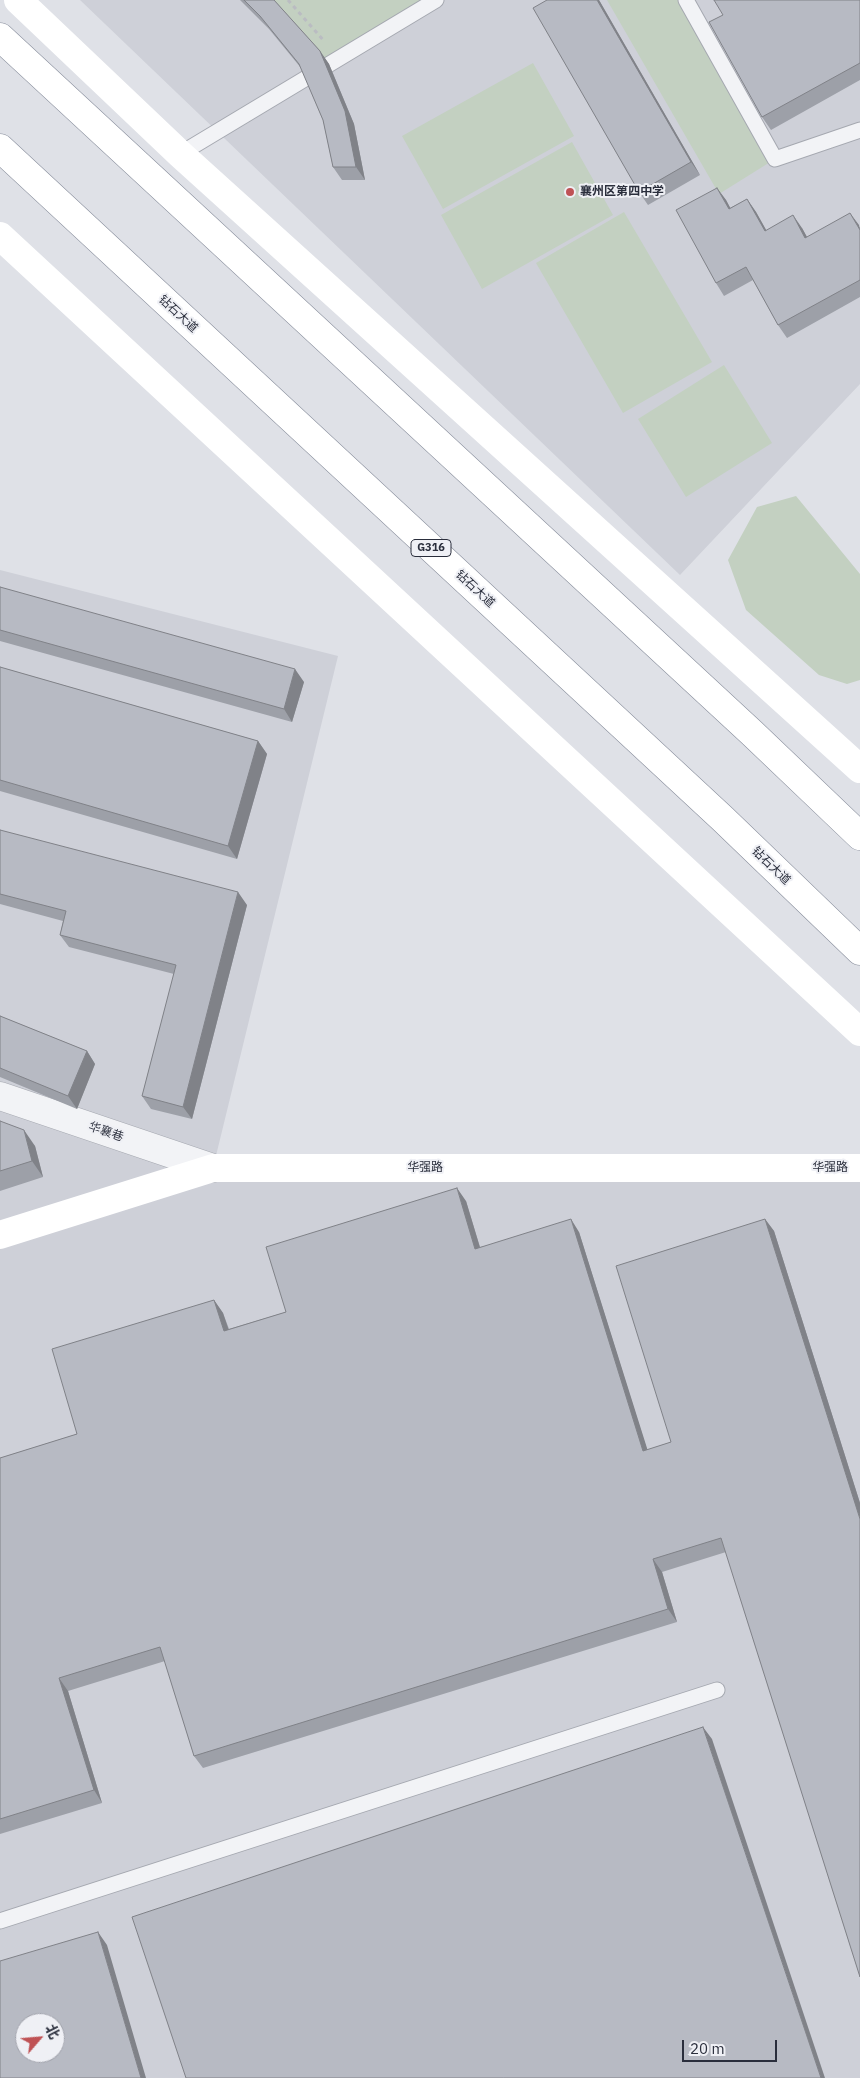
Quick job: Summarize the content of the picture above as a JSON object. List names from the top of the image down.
{
  "streets": {
    "main road": ["钻石大道", "G316", "华强路"],
    "street": ["华襄巷"]
  },
  "crossings": [
    ["华襄巷", "华强路"]
  ],
  "places": ["襄州区第四中学"],
  "scale_bar": "20 m",
  "north": "top right"
}
